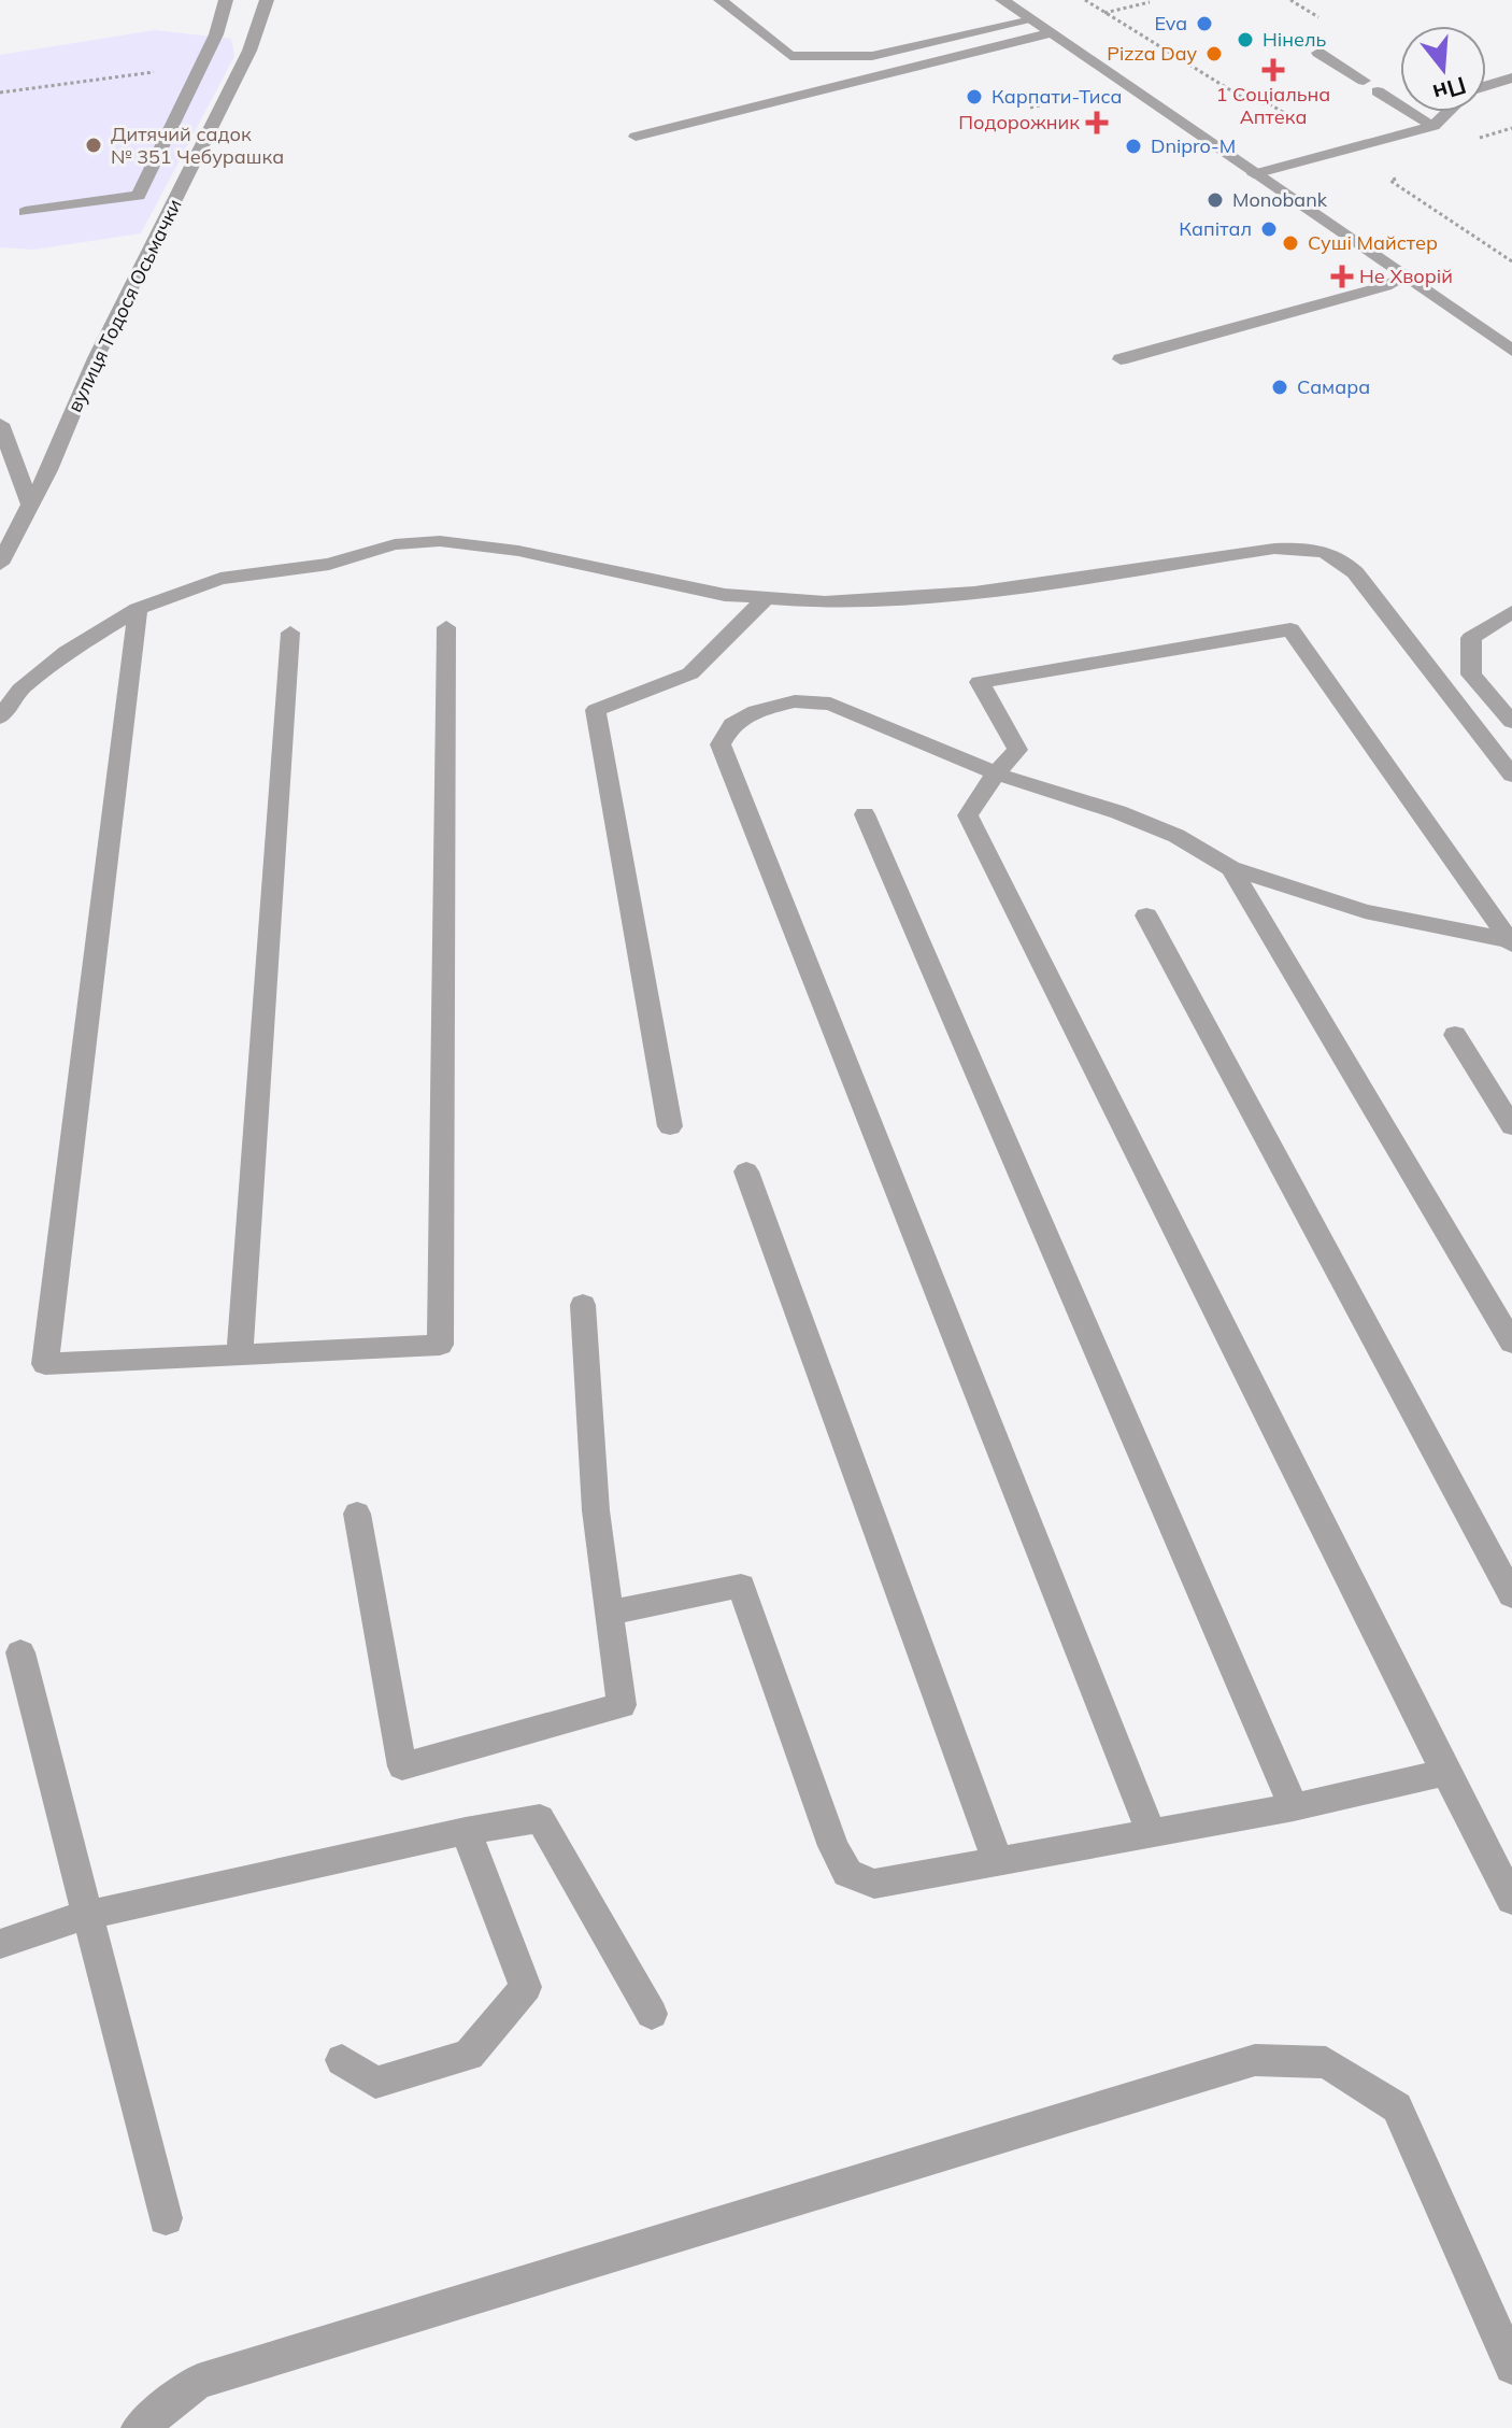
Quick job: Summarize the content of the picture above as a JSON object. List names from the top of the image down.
{
  "streets": {
    "street": ["вулиця Тодося Осьмачки"]
  },
  "places": {
    "other": [
      "Eva",
      "Нінель",
      "Pizza Day",
      "Карпати-Тиса",
      "Дитячий садок № 351 Чебурашка",
      "Dnipro-M",
      "Monobank",
      "Капітал",
      "Суші Майстер",
      "Самара"
    ],
    "health": ["1 Соціальна Аптека", "Подорожник", "Не Хворій"]
  },
  "north": "bottom"
}
